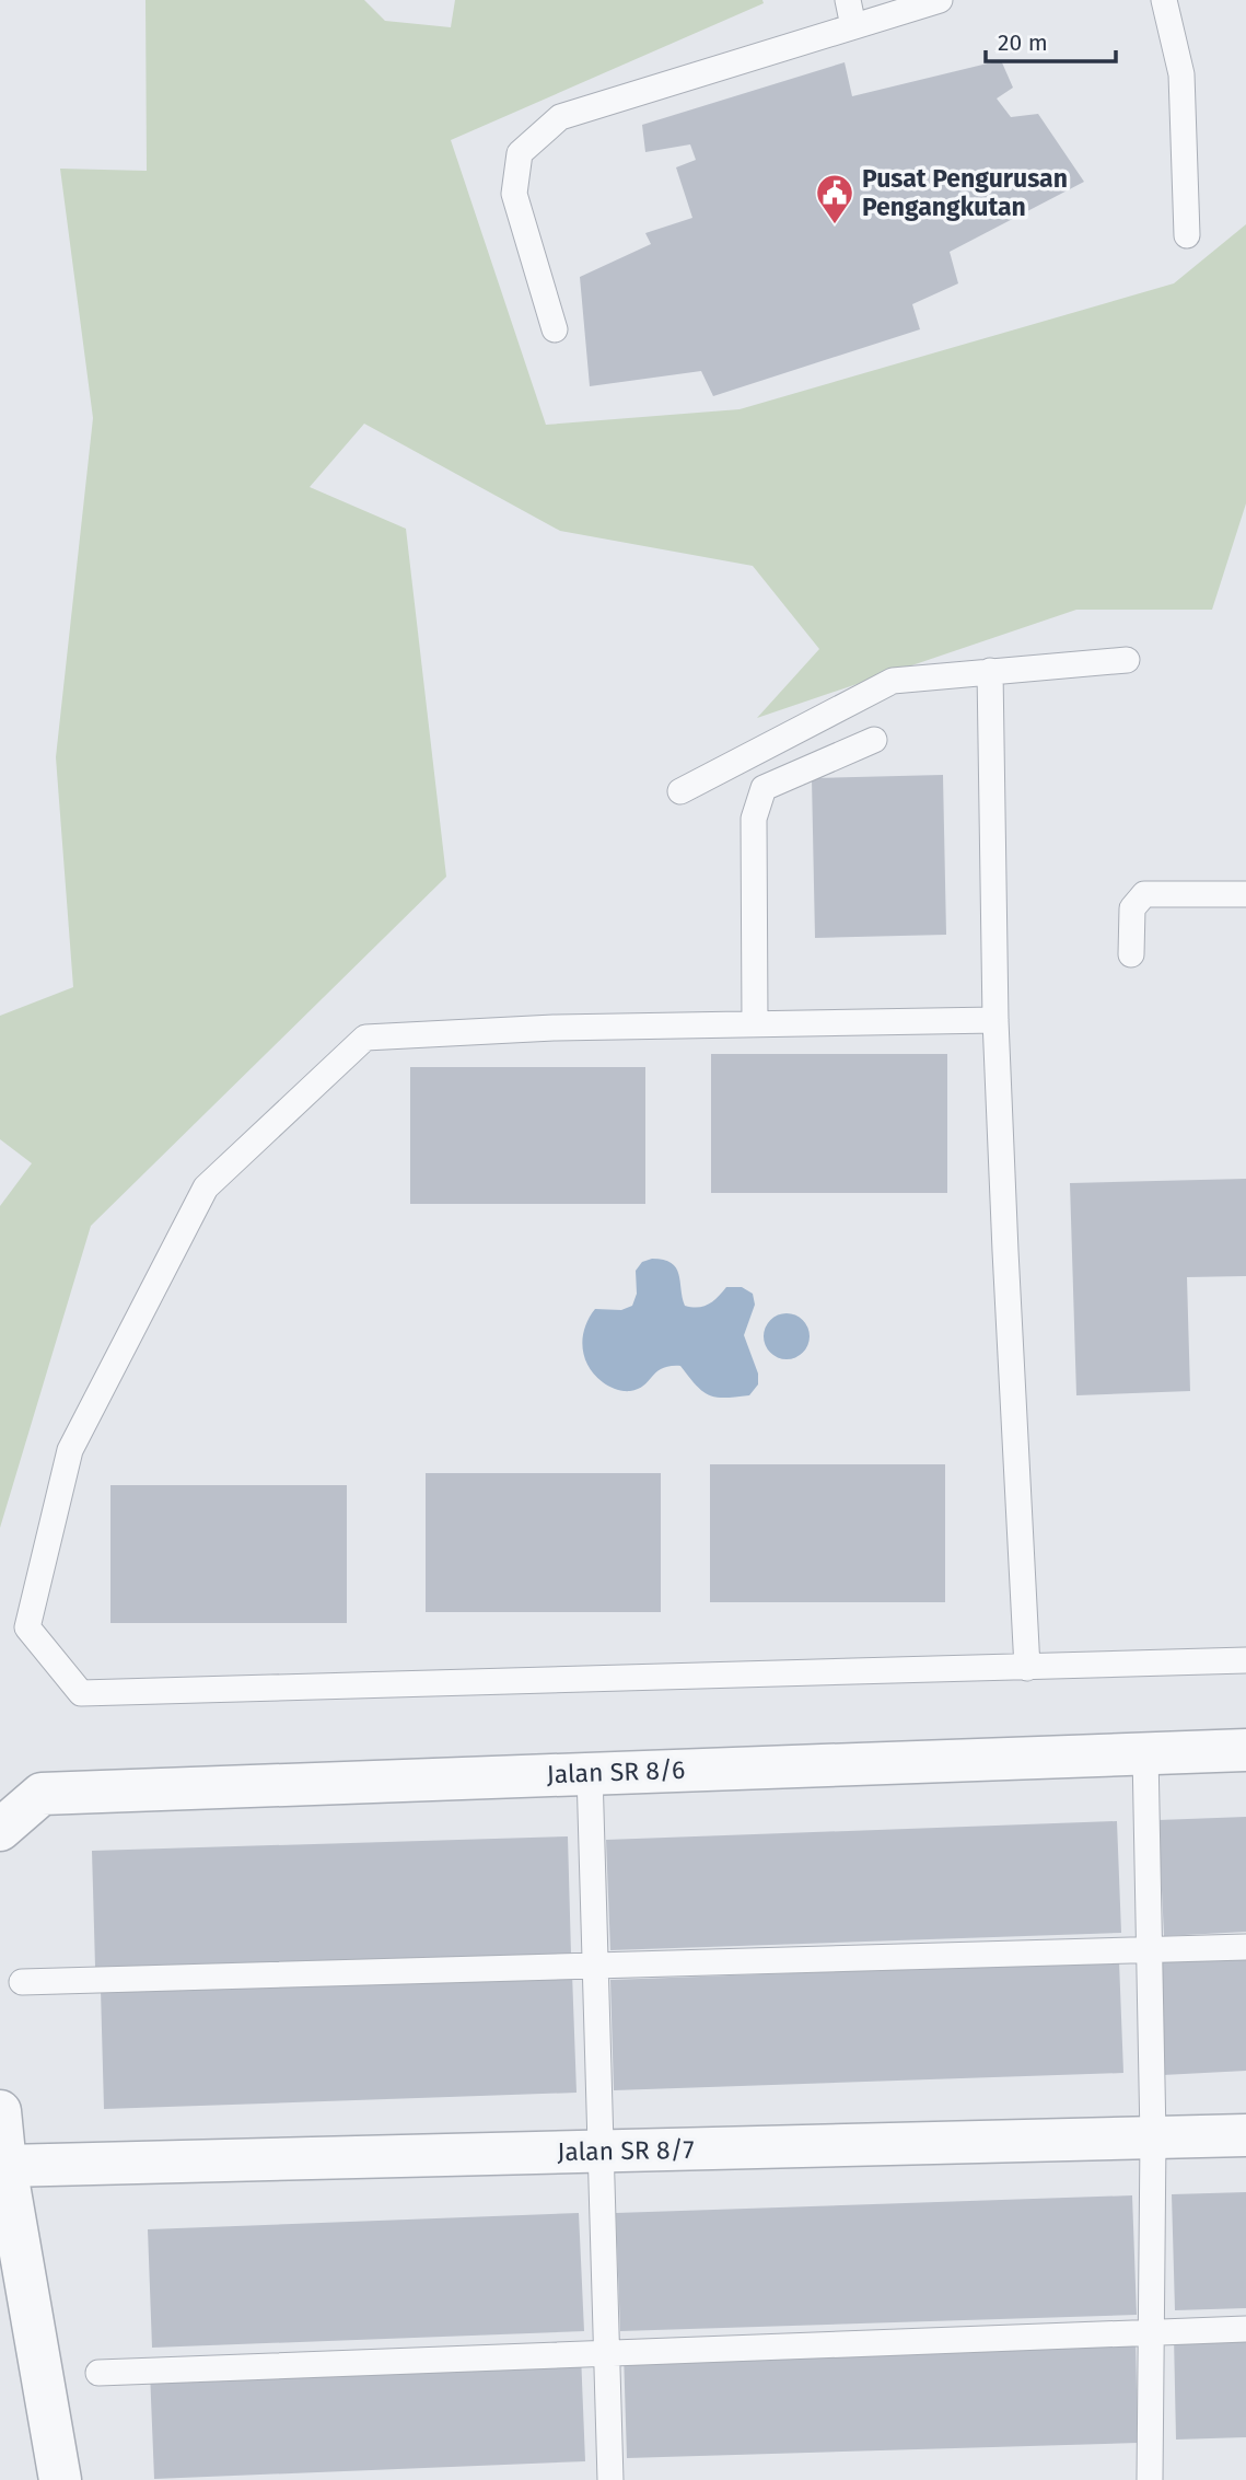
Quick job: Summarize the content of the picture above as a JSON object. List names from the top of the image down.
{
  "streets": {
    "street": ["Jalan SR 8/6", "Jalan SR 8/7"]
  },
  "places": {
    "public building": ["Pusat Pengurusan Pengangkutan"]
  },
  "scale_bar": "20 m"
}
